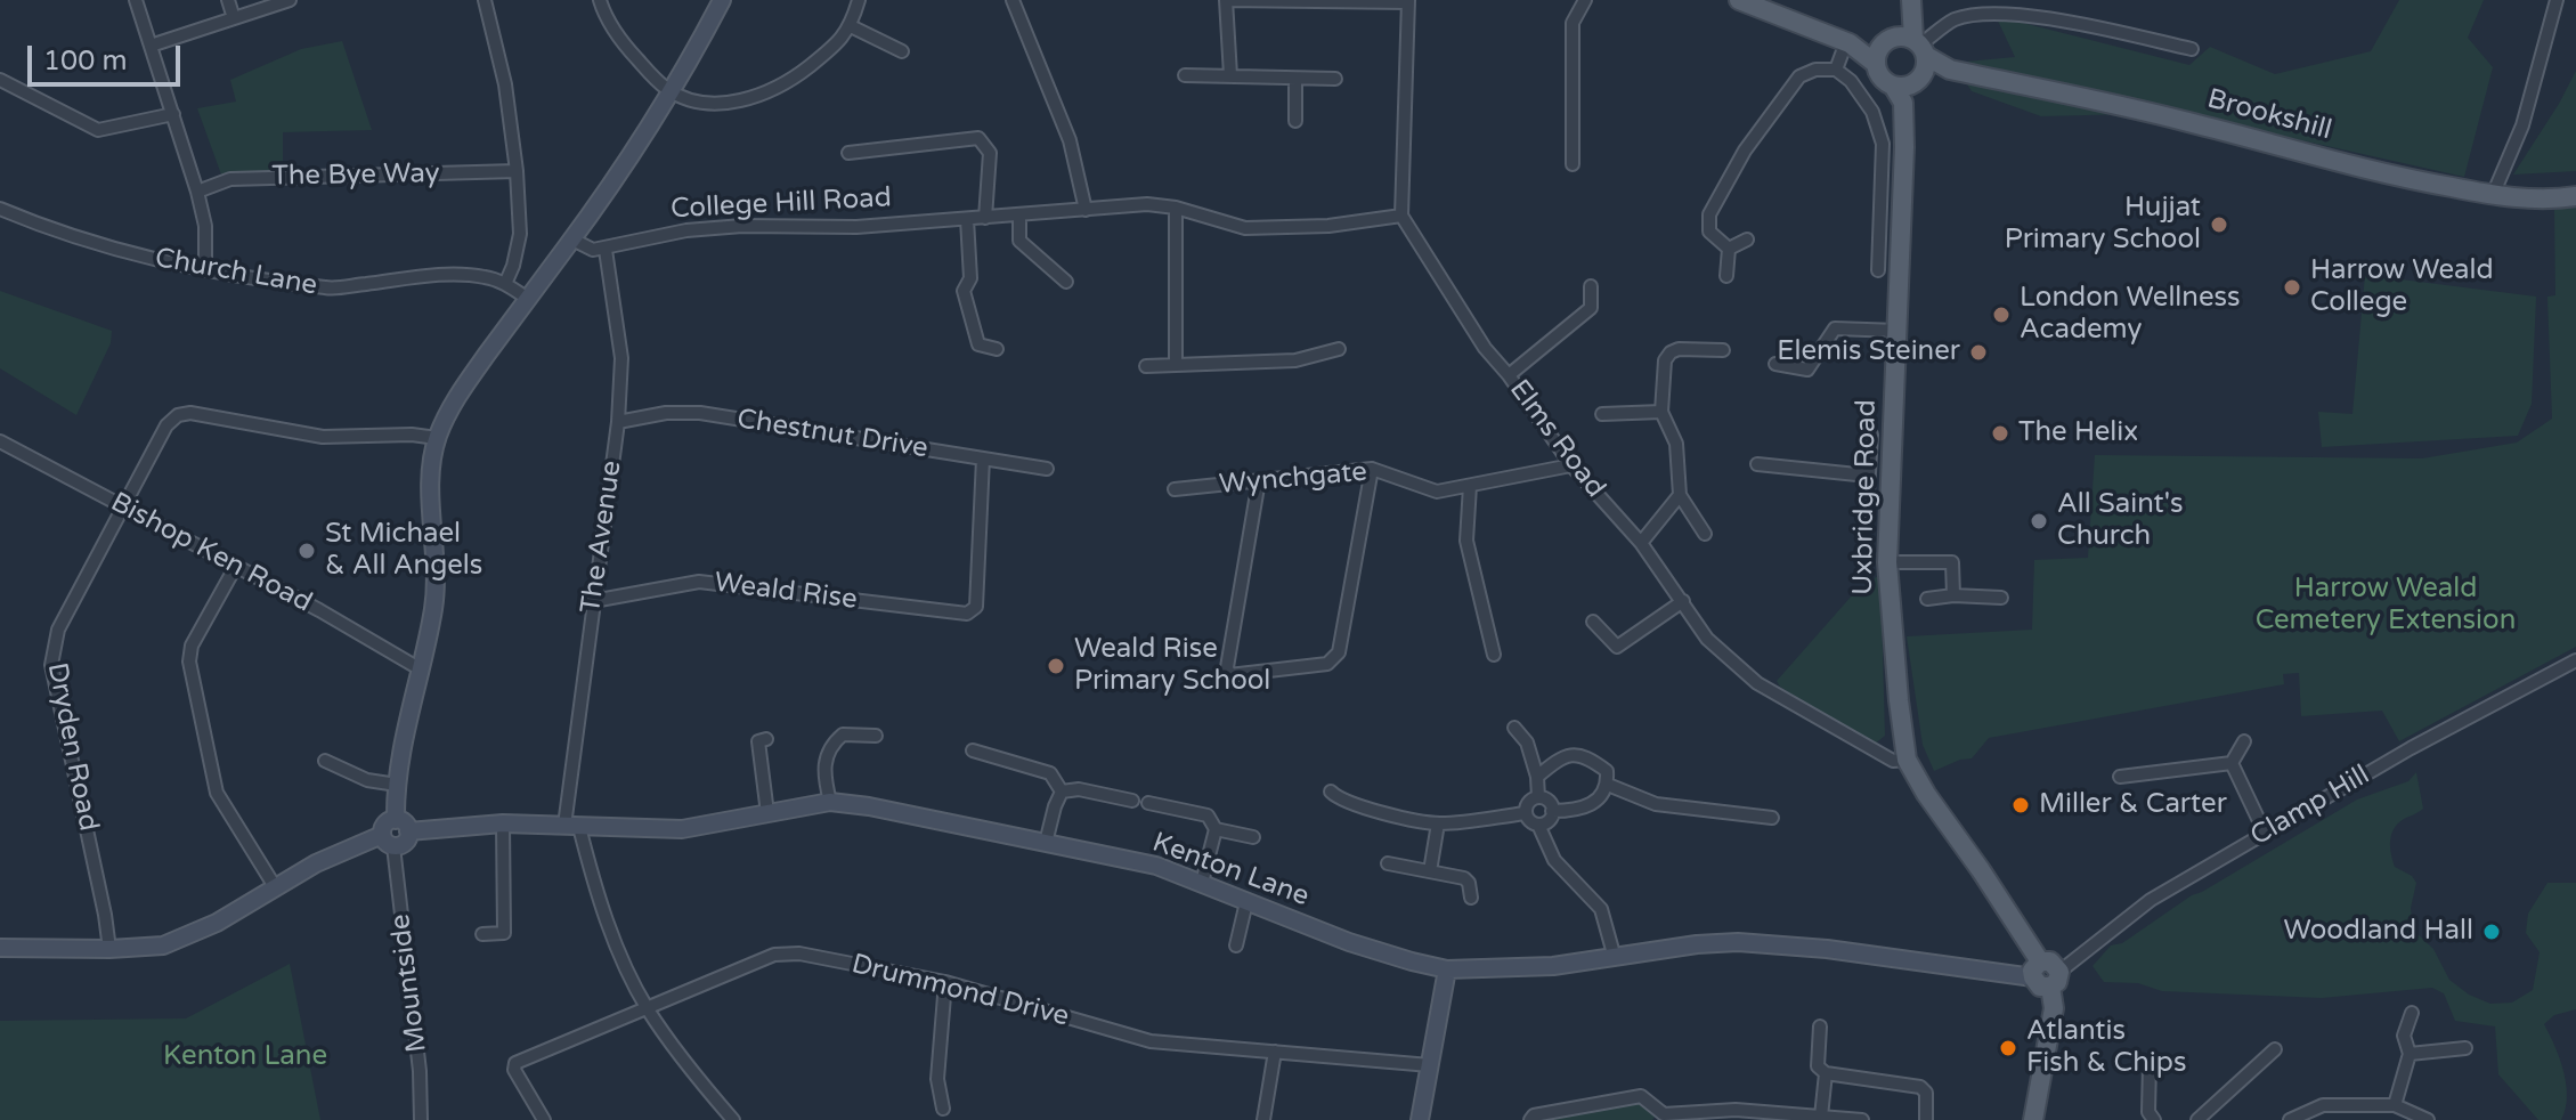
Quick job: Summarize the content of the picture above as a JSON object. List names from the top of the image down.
{
  "streets": {
    "main road": ["Brookshill", "Uxbridge Road"],
    "street": [
      "The Bye Way",
      "College Hill Road",
      "Church Lane",
      "Chestnut Drive",
      "Elms Road",
      "Wynchgate",
      "The Avenue",
      "Bishop Ken Road",
      "Weald Rise",
      "Dryden Road",
      "Clamp Hill",
      "Kenton Lane",
      "Mountside",
      "Drummond Drive"
    ]
  },
  "crossings": [
    ["Brookshill", "Uxbridge Road"],
    ["College Hill Road", "Elms Road"],
    ["College Hill Road", "The Avenue"],
    ["Chestnut Drive", "The Avenue"],
    ["Chestnut Drive", "Weald Rise"],
    ["Elms Road", "Wynchgate"],
    ["Elms Road", "Uxbridge Road"],
    ["Uxbridge Road", "Clamp Hill"],
    ["Uxbridge Road", "Kenton Lane"],
    ["The Avenue", "Weald Rise"],
    ["The Avenue", "Kenton Lane"],
    ["Bishop Ken Road", "Dryden Road"],
    ["Clamp Hill", "Kenton Lane"]
  ],
  "parks": ["Harrow Weald Cemetery Extension", "Kenton Lane"],
  "places": [
    "Hujjat Primary School",
    "Harrow Weald College",
    "London Wellness Academy",
    "Elemis Steiner",
    "The Helix",
    "All Saint's Church",
    "St Michael & All Angels",
    "Weald Rise Primary School",
    "Miller & Carter",
    "Woodland Hall",
    "Atlantis Fish & Chips"
  ],
  "scale_bar": "100 m"
}
